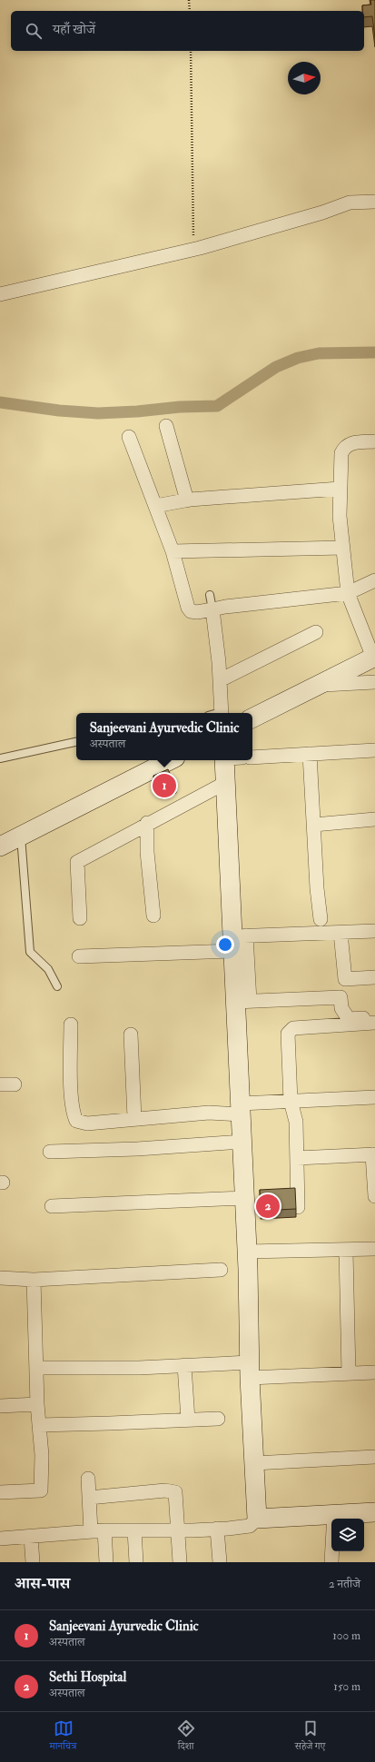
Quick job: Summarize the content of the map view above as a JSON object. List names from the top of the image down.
{
  "north": "right",
  "page": {
    "search": "यहाँ खोजें",
    "popup": ["Sanjeevani Ayurvedic Clinic", "अस्पताल"],
    "pins": ["1", "2"],
    "heading": ["आस-पास", "2 नतीजे"],
    "list": [
      {
        "mark": "1",
        "name": "Sanjeevani Ayurvedic Clinic",
        "note": "अस्पताल",
        "value": "100 m"
      },
      {
        "mark": "2",
        "name": "Sethi Hospital",
        "note": "अस्पताल",
        "value": "150 m"
      }
    ],
    "nav": ["मानचित्र", "दिशा", "सहेजे गए"]
  }
}
